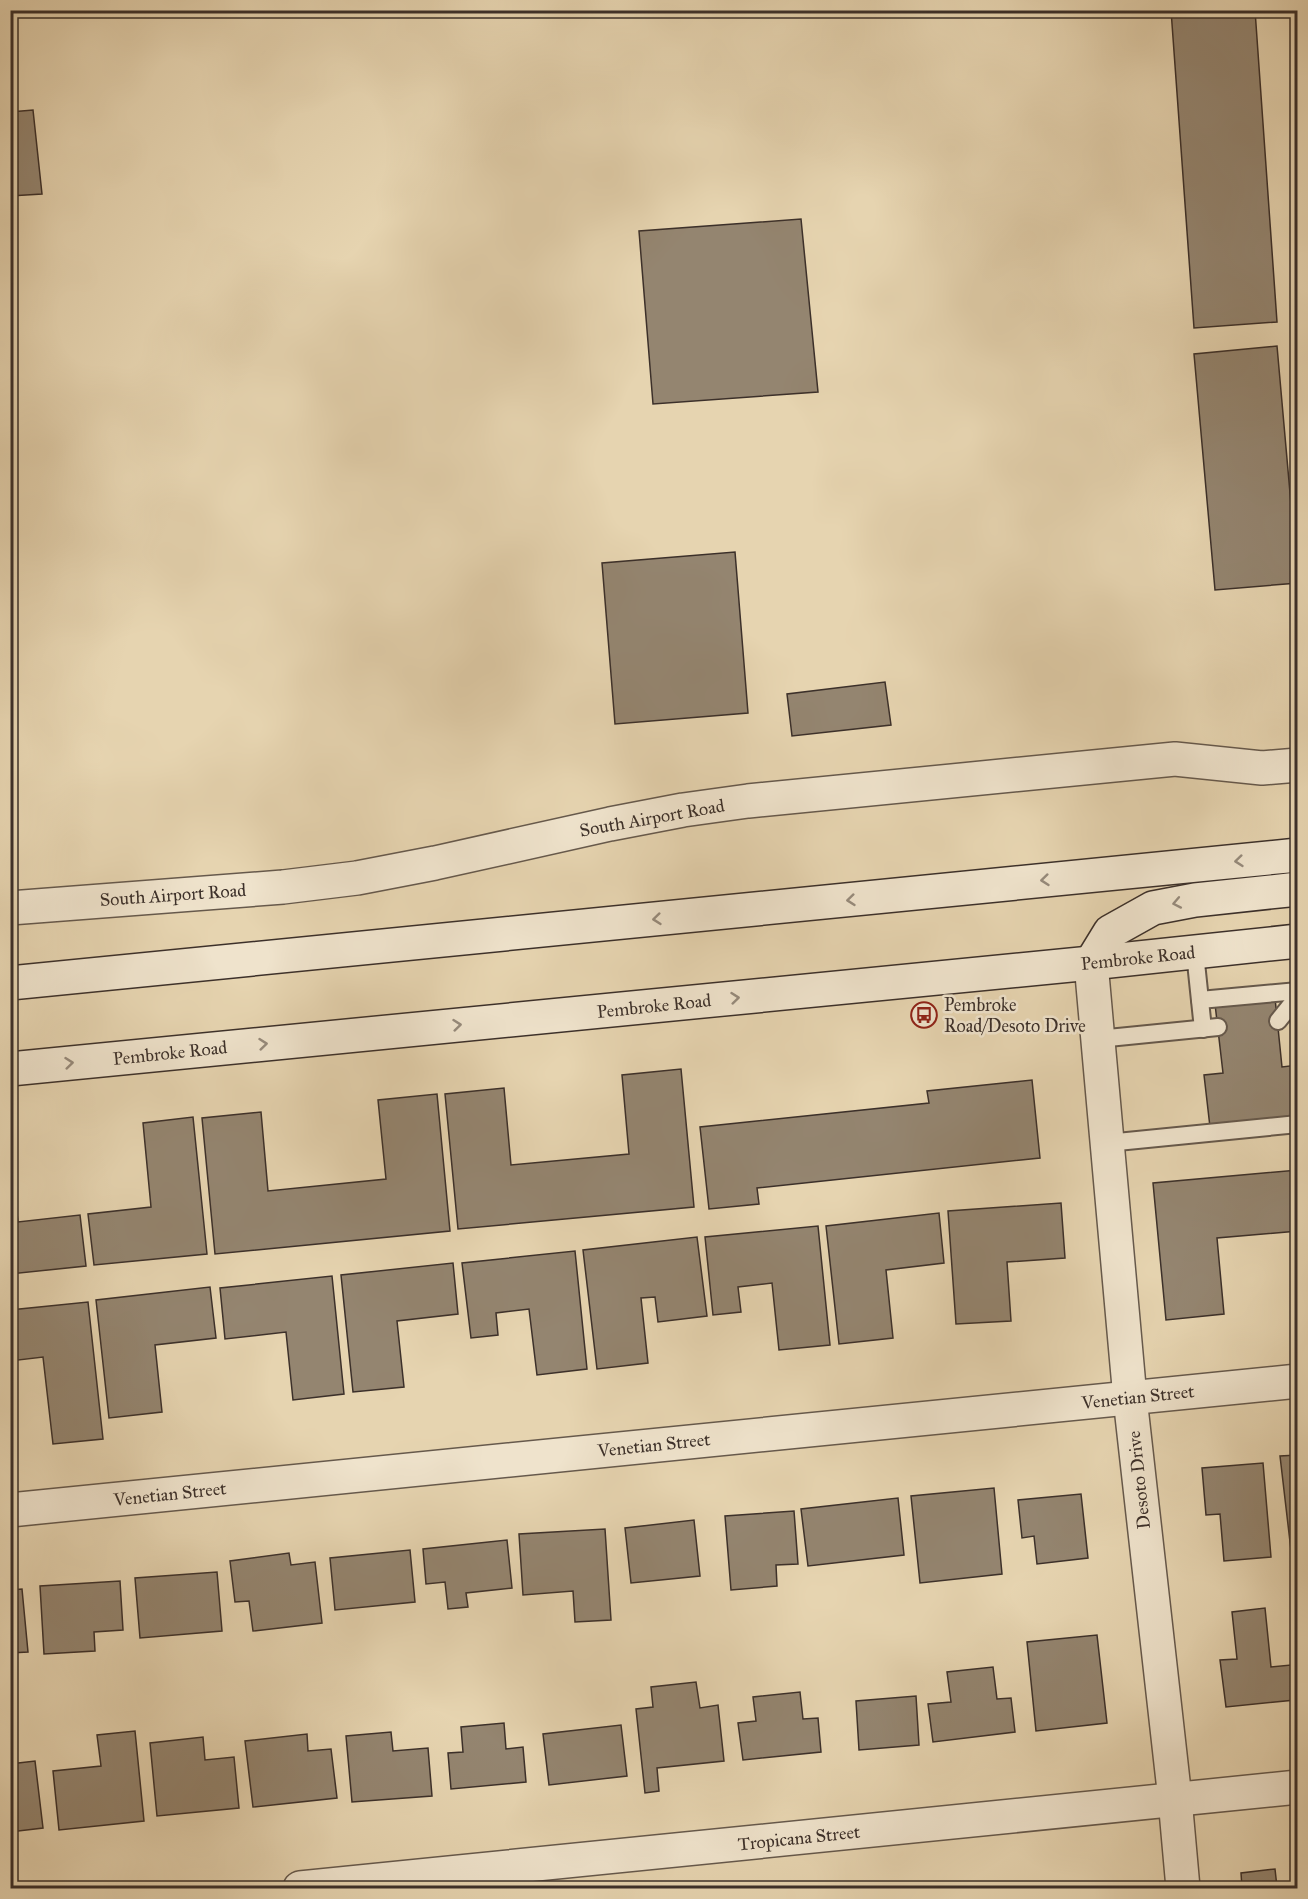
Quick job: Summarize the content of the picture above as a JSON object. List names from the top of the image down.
{
  "streets": {
    "street": [
      "South Airport Road",
      "Pembroke Road",
      "Venetian Street",
      "Desoto Drive",
      "Tropicana Street"
    ]
  },
  "crossings": [
    ["Pembroke Road", "Desoto Drive"],
    ["Venetian Street", "Desoto Drive"],
    ["Desoto Drive", "Tropicana Street"]
  ],
  "places": {
    "bus stop": ["Pembroke Road/Desoto Drive"]
  }
}
